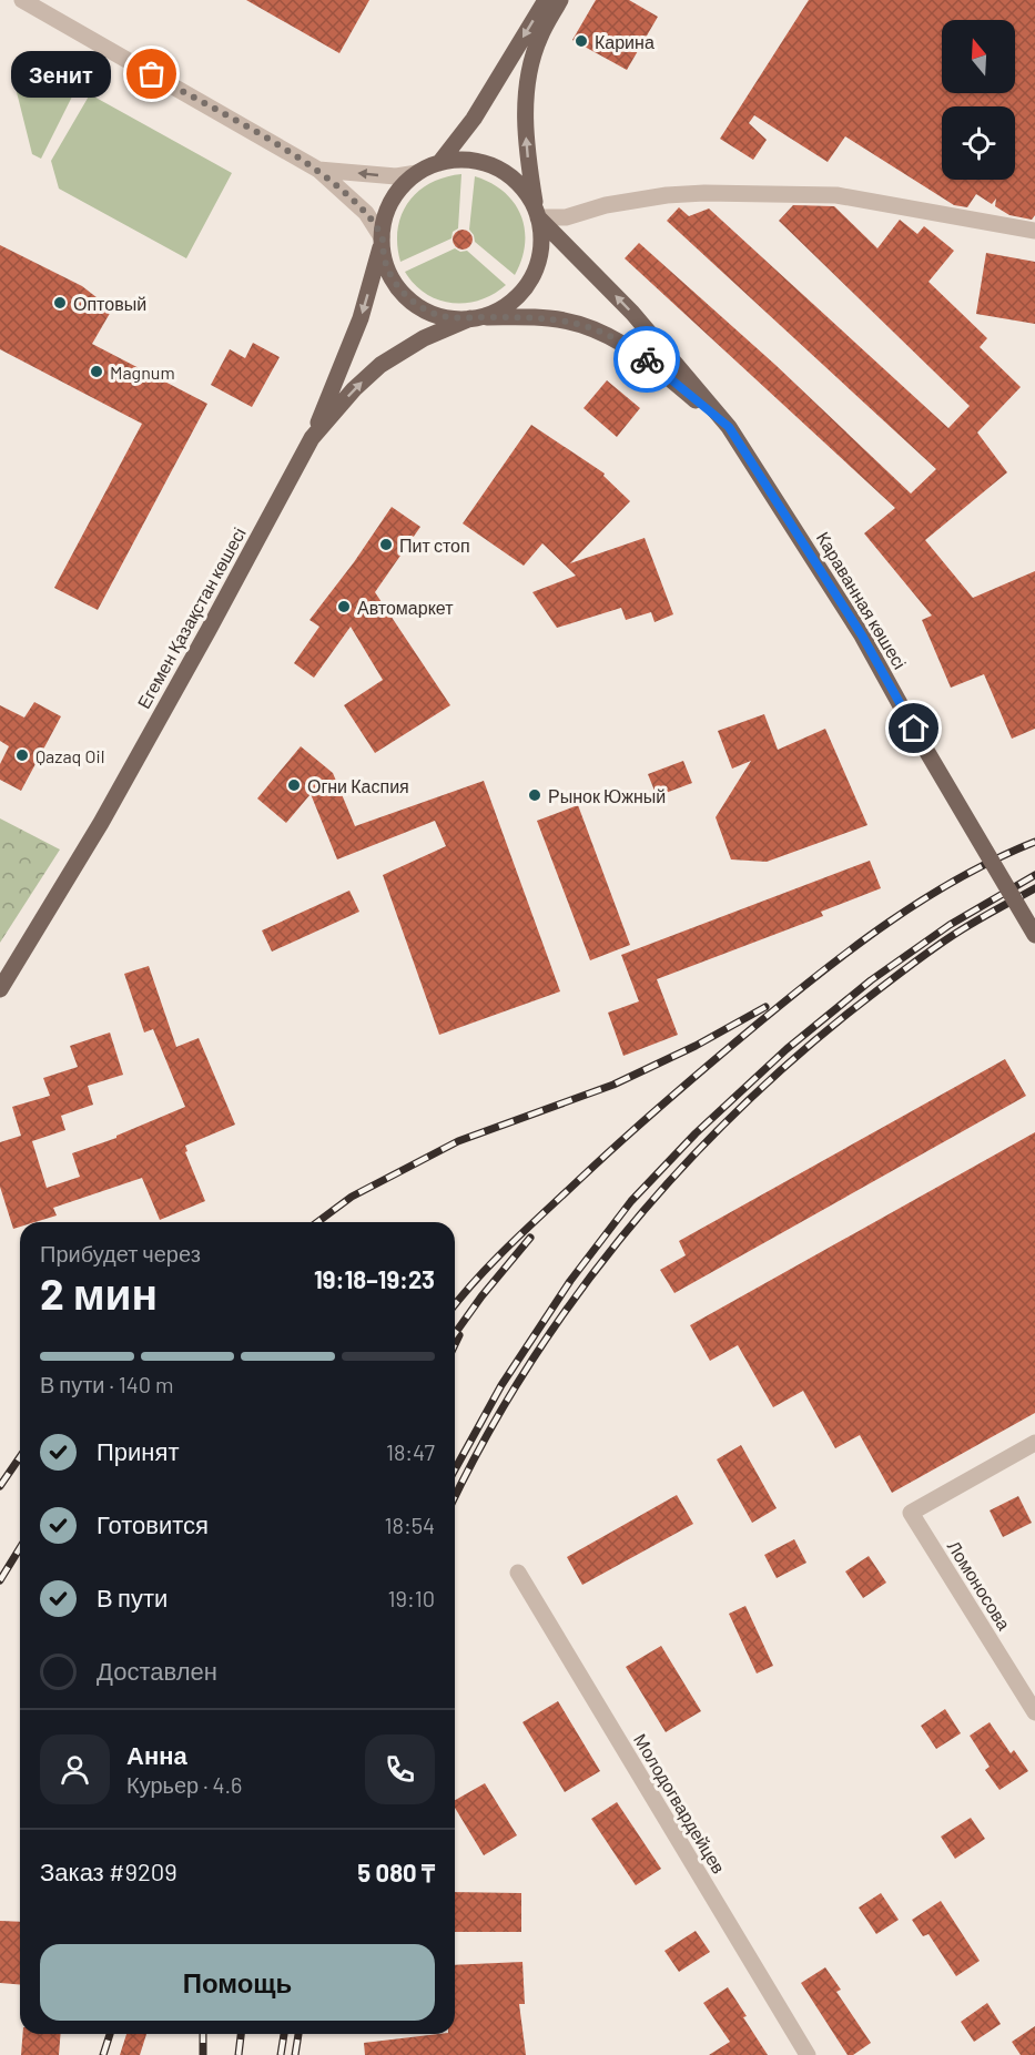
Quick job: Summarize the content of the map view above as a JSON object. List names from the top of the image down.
{
  "streets": {
    "main road": ["Караванная көшесі", "Егемен Қазақстан көшесі"],
    "street": ["Ломоносова", "Молодогвардейцев"]
  },
  "crossings": [
    ["Караванная көшесі", "Егемен Қазақстан көшесі"]
  ],
  "places": [
    "Карина",
    "Зенит",
    "Оптовый",
    "Magnum",
    "Пит стоп",
    "Автомаркет",
    "Qazaq Oil",
    "Огни Каспия",
    "Рынок Южный"
  ],
  "north": "top",
  "page": {
    "bubble": "Зенит",
    "heading": ["2 мин", "Прибудет через", "19:18–19:23"],
    "panel": [
      "Анна",
      "Курьер · 4.6",
      "Заказ #9209",
      "5 080 ₸"
    ],
    "bar": "В пути · 140 m",
    "list": [
      ["Принят", "18:47"],
      ["Готовится", "18:54"],
      ["В пути", "19:10"],
      "Доставлен"
    ],
    "buttons": "Помощь"
  }
}
